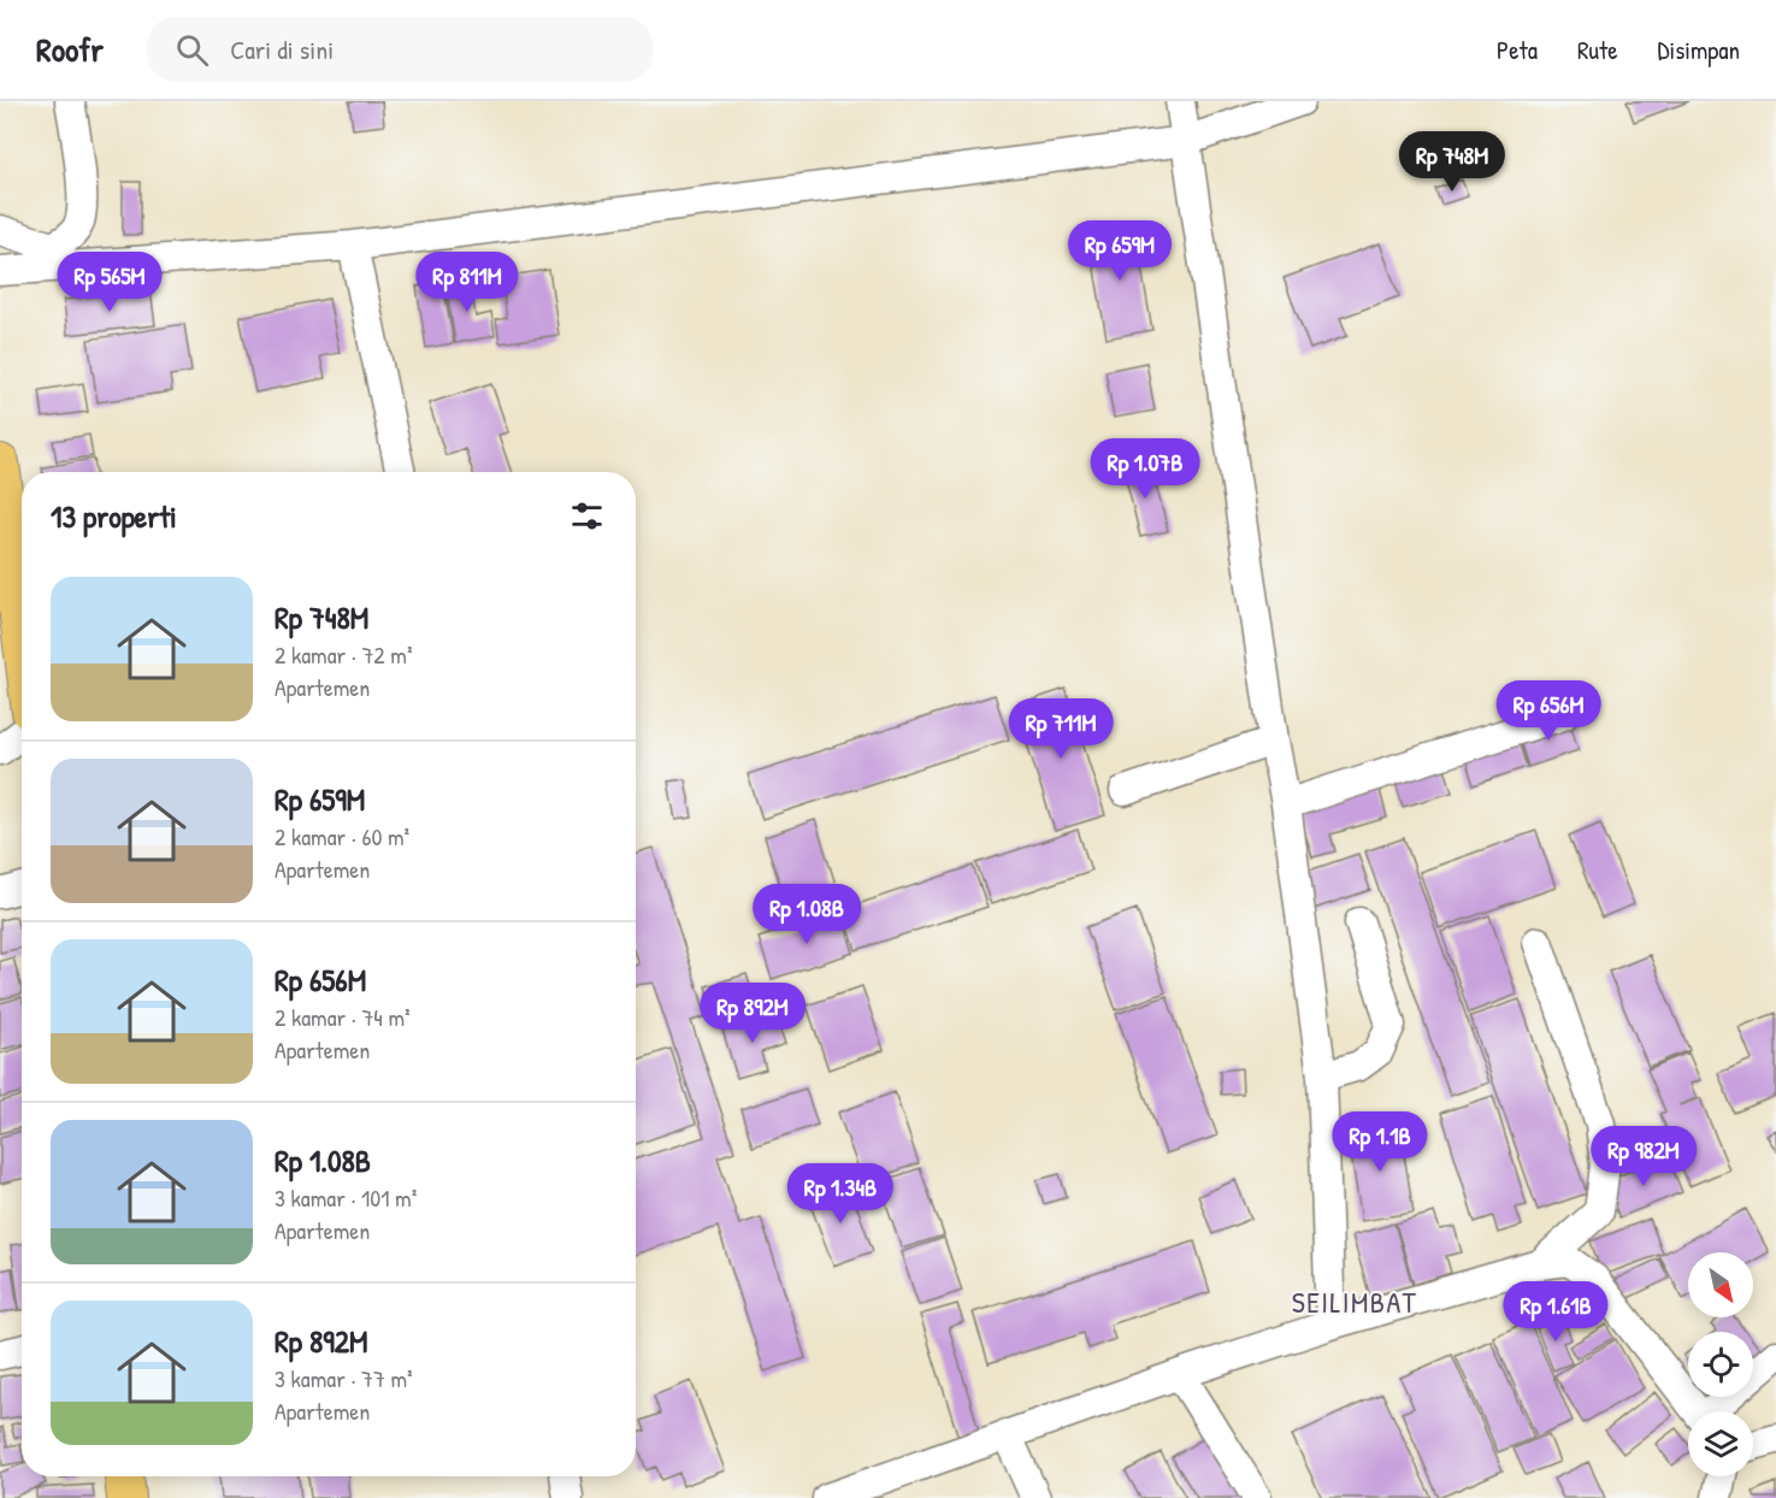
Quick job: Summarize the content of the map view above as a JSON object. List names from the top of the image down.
{
  "districts": ["SEILIMBAT"],
  "north": "bottom right",
  "page": {
    "header": "Roofr",
    "search": "Cari di sini",
    "nav": ["Peta", "Rute", "Disimpan"],
    "price": [
      "Rp 748M",
      "Rp 659M",
      "Rp 565M",
      "Rp 811M",
      "Rp 1.07B",
      "Rp 656M",
      "Rp 711M",
      "Rp 1.08B",
      "Rp 892M",
      "Rp 1.1B",
      "Rp 982M",
      "Rp 1.34B",
      "Rp 1.61B"
    ],
    "heading": "13 properti",
    "list": [
      {
        "name": "Rp 748M",
        "note": "2 kamar · 72 m² · Apartemen"
      },
      {
        "name": "Rp 659M",
        "note": "2 kamar · 60 m² · Apartemen"
      },
      {
        "name": "Rp 656M",
        "note": "2 kamar · 74 m² · Apartemen"
      },
      {
        "name": "Rp 1.08B",
        "note": "3 kamar · 101 m² · Apartemen"
      },
      {
        "name": "Rp 892M",
        "note": "3 kamar · 77 m² · Apartemen"
      }
    ]
  }
}
